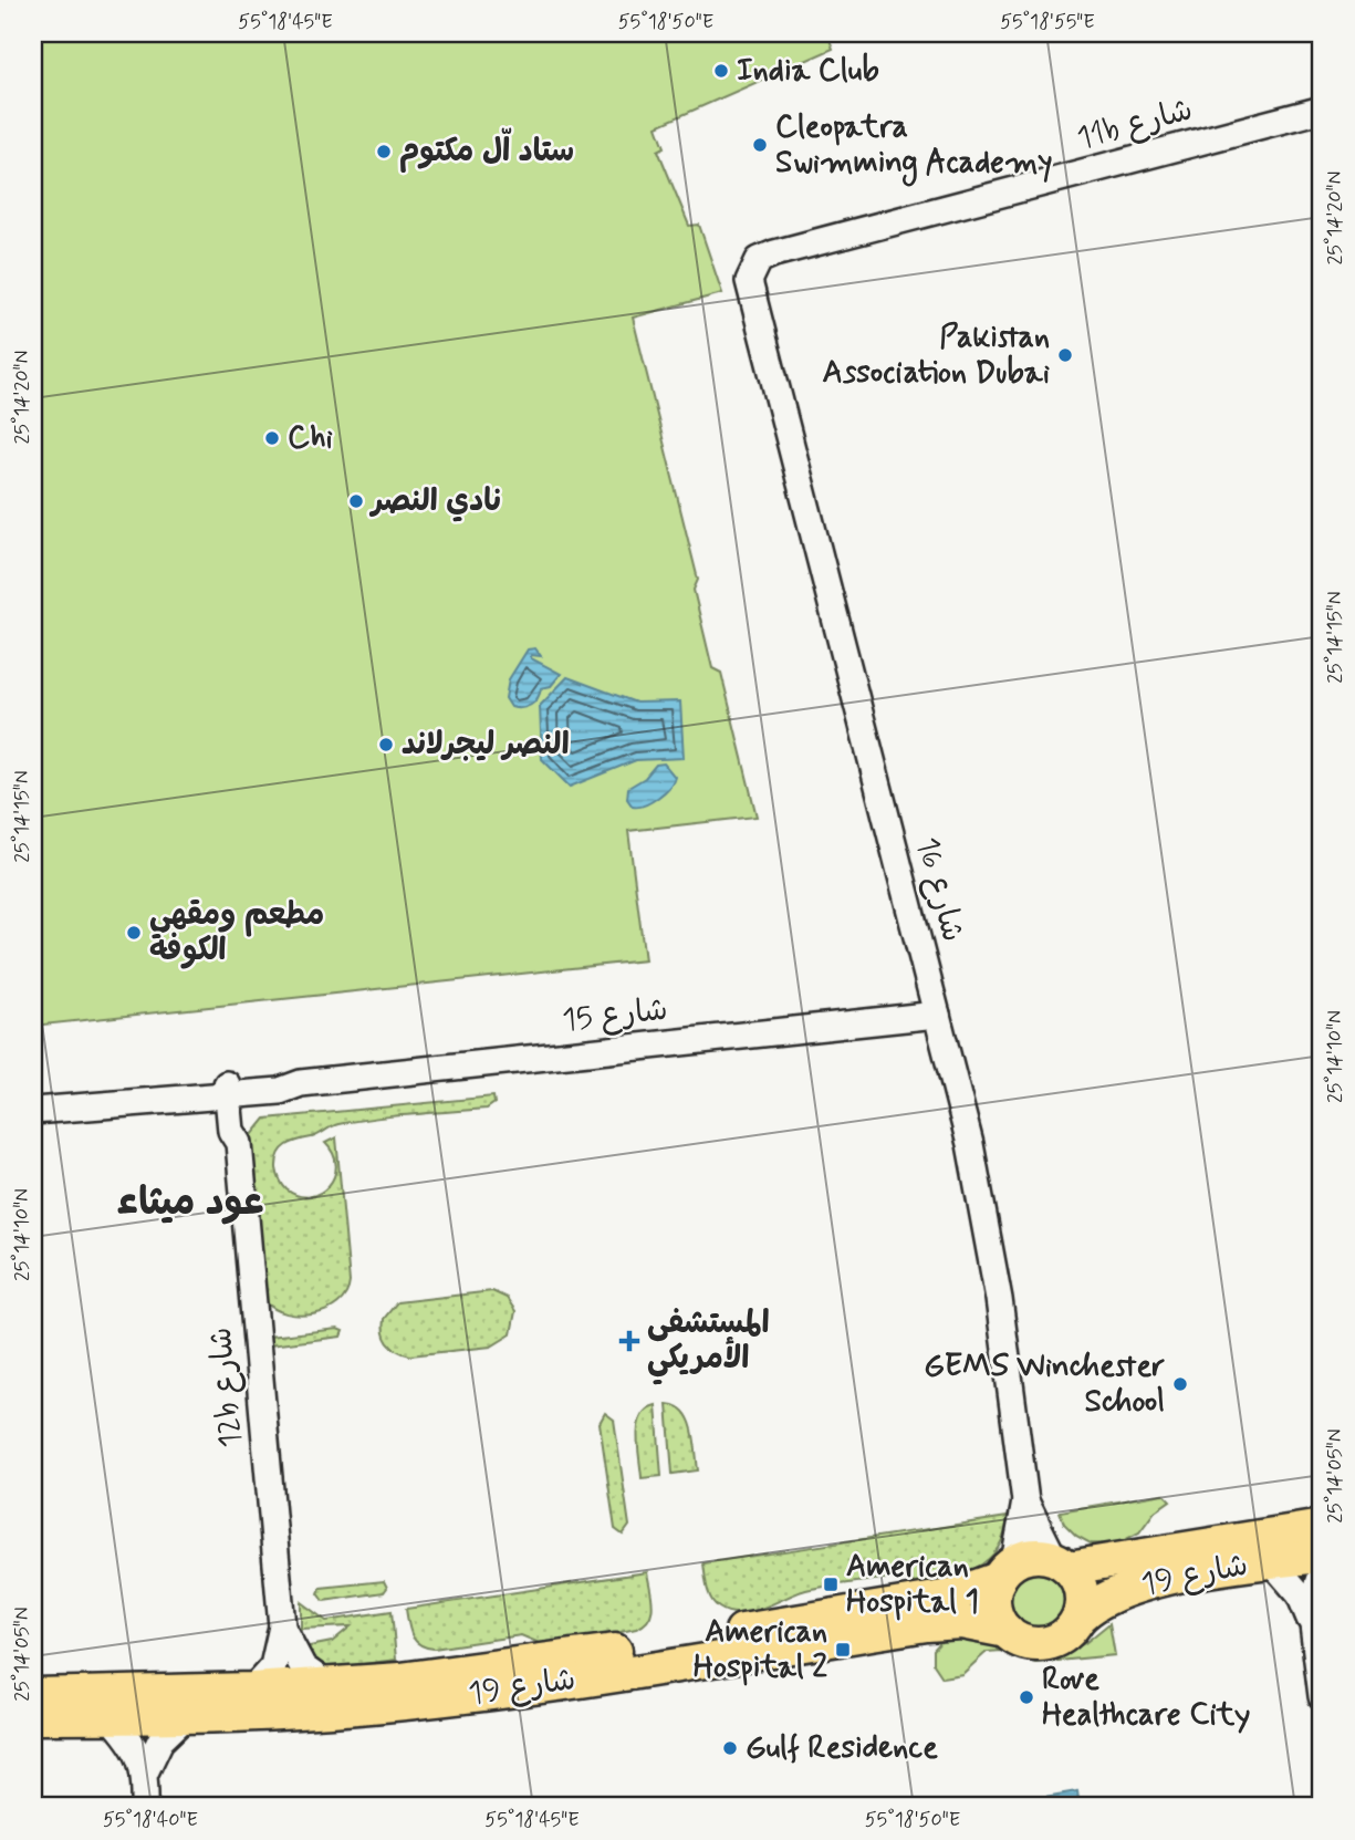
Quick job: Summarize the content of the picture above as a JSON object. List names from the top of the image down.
{
  "streets": {
    "main road": ["شارع 19"],
    "street": [
      "11b شارع",
      "شارع 16",
      "شارع 15",
      "12b شارع"
    ]
  },
  "crossings": [
    ["11b شارع", "شارع 16"],
    ["شارع 16", "شارع 15"],
    ["شارع 16", "شارع 19"],
    ["شارع 15", "12b شارع"],
    ["12b شارع", "شارع 19"]
  ],
  "districts": ["عود ميثاء"],
  "places": {
    "other": [
      "India Club",
      "Cleopatra Swimming Academy",
      "ستاد اّل مكتوم",
      "Pakistan Association Dubai",
      "Chi",
      "نادي النصر",
      "النصر ليجرلاند",
      "مطعم ومقهى الكوفة",
      "GEMS Winchester School",
      "Rove Healthcare City",
      "Gulf Residence"
    ],
    "health": ["المستشفى الأمريكي"],
    "transit": ["American Hospital 1", "American Hospital 2"]
  },
  "coordinates": [
    "55°18'45\"E",
    "55°18'50\"E",
    "55°18'55\"E",
    "25°14'20\"N",
    "25°14'15\"N",
    "25°14'10\"N",
    "25°14'05\"N",
    "55°18'40\"E"
  ]
}
